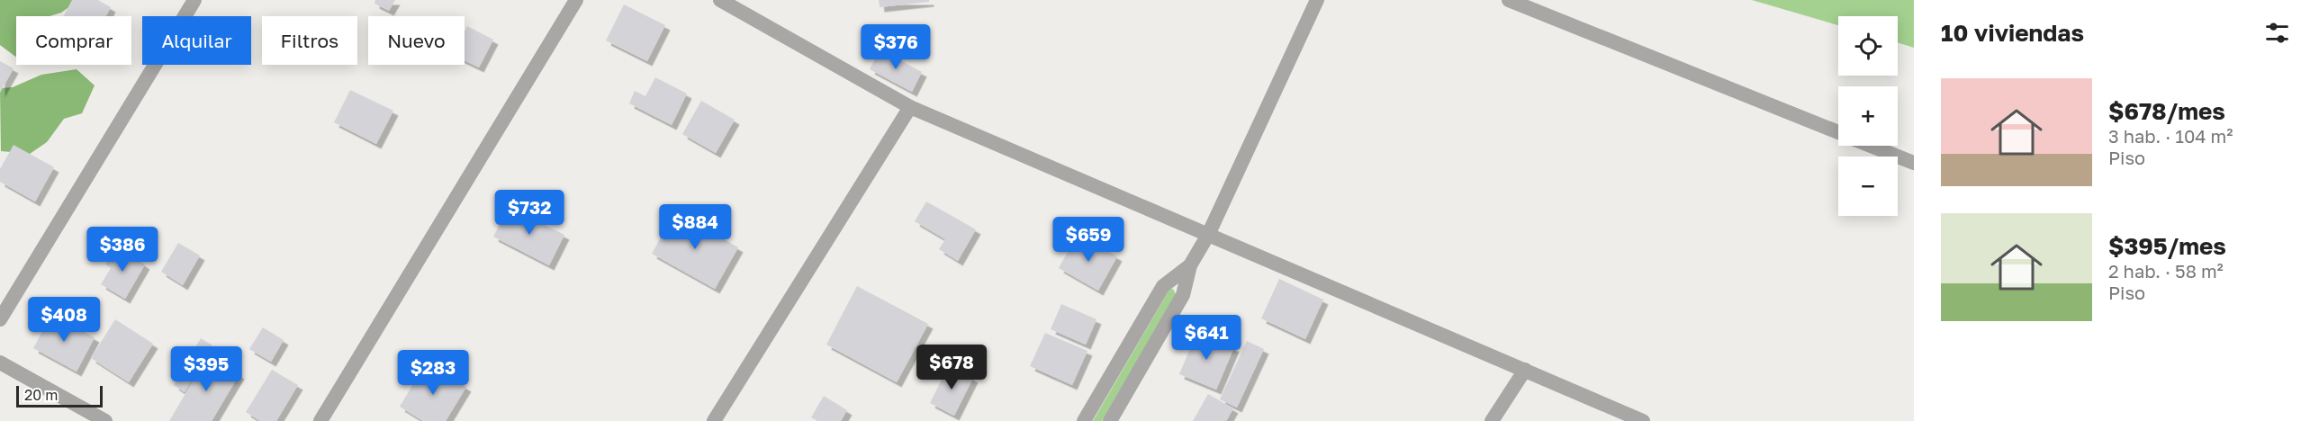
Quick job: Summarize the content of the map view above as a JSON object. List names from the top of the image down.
{
  "scale_bar": "20 m",
  "page": {
    "heading": "10 viviendas",
    "map_buttons": ["+", "−"],
    "chip": [
      "Comprar",
      "Alquilar",
      "Filtros",
      "Nuevo"
    ],
    "price": [
      "$376",
      "$732",
      "$884",
      "$659",
      "$386",
      "$408",
      "$641",
      "$678",
      "$395",
      "$283"
    ],
    "list": [
      {
        "name": "$678/mes",
        "note": "3 hab. · 104 m² · Piso"
      },
      {
        "name": "$395/mes",
        "note": "2 hab. · 58 m² · Piso"
      }
    ],
    "scale": "20 m"
  }
}
